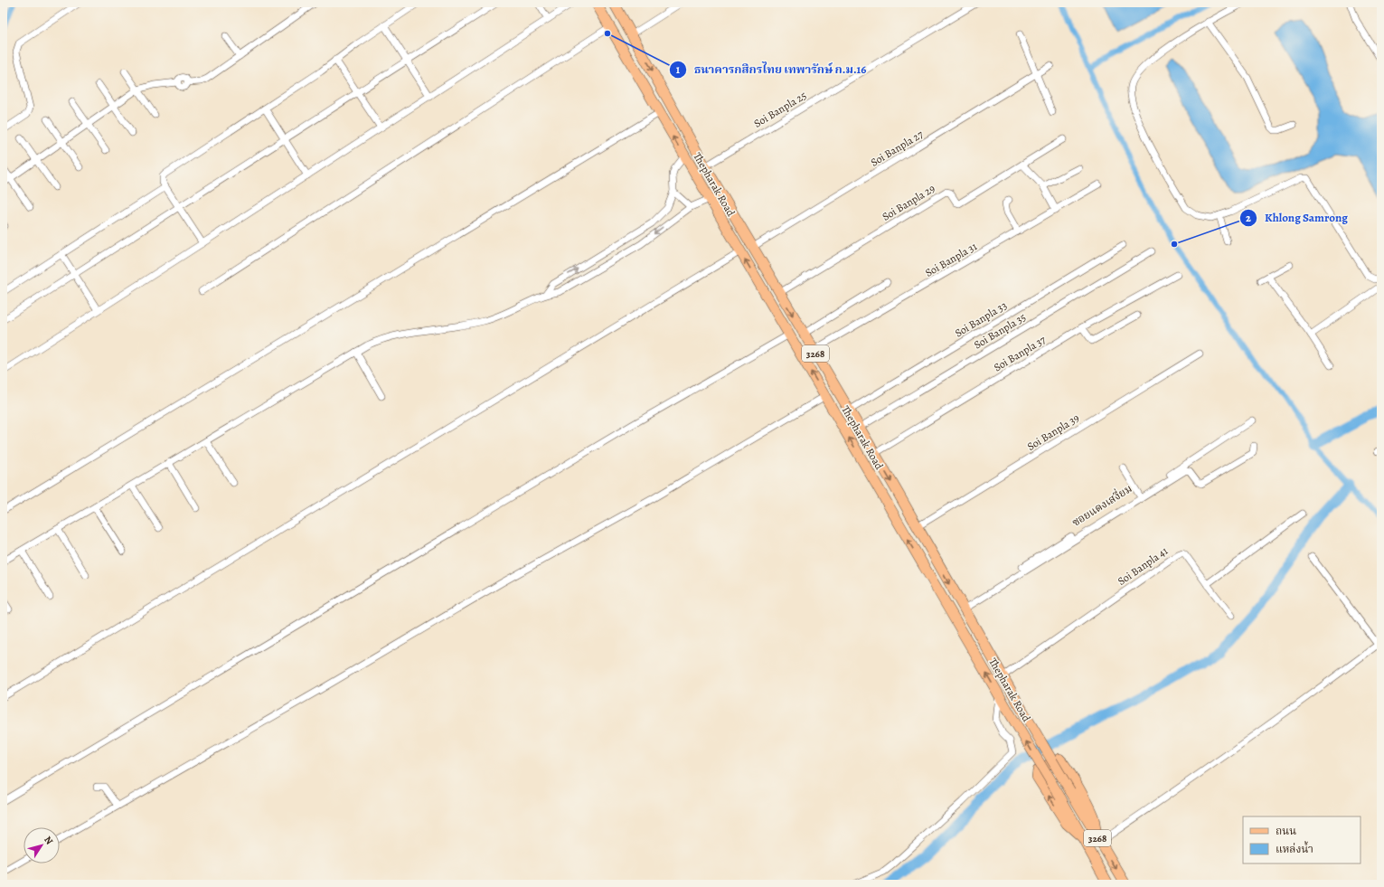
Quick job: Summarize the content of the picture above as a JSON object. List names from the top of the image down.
{
  "streets": {
    "main road": ["Thepharak Road", "3268"],
    "street": [
      "Soi Banpla 25",
      "Soi Banpla 27",
      "Soi Banpla 29",
      "Soi Banpla 31",
      "Soi Banpla 33",
      "Soi Banpla 35",
      "Soi Banpla 37",
      "Soi Banpla 39",
      "ซอยแดงเสงี่ยม",
      "Soi Banpla 41"
    ]
  },
  "crossings": [
    ["Soi Banpla 25", "Thepharak Road"],
    ["Soi Banpla 27", "Thepharak Road"],
    ["Thepharak Road", "Soi Banpla 29"],
    ["Thepharak Road", "Soi Banpla 31"],
    ["Thepharak Road", "Soi Banpla 33"],
    ["Thepharak Road", "Soi Banpla 35"],
    ["Thepharak Road", "Soi Banpla 37"],
    ["Thepharak Road", "Soi Banpla 39"],
    ["Thepharak Road", "ซอยแดงเสงี่ยม"],
    ["Thepharak Road", "Soi Banpla 41"]
  ],
  "places": ["ธนาคารกสิกรไทย เทพารักษ์ ก.ม.16", "Khlong Samrong"],
  "legend": ["ถนน", "แหล่งน้ำ"],
  "north": "top right"
}
